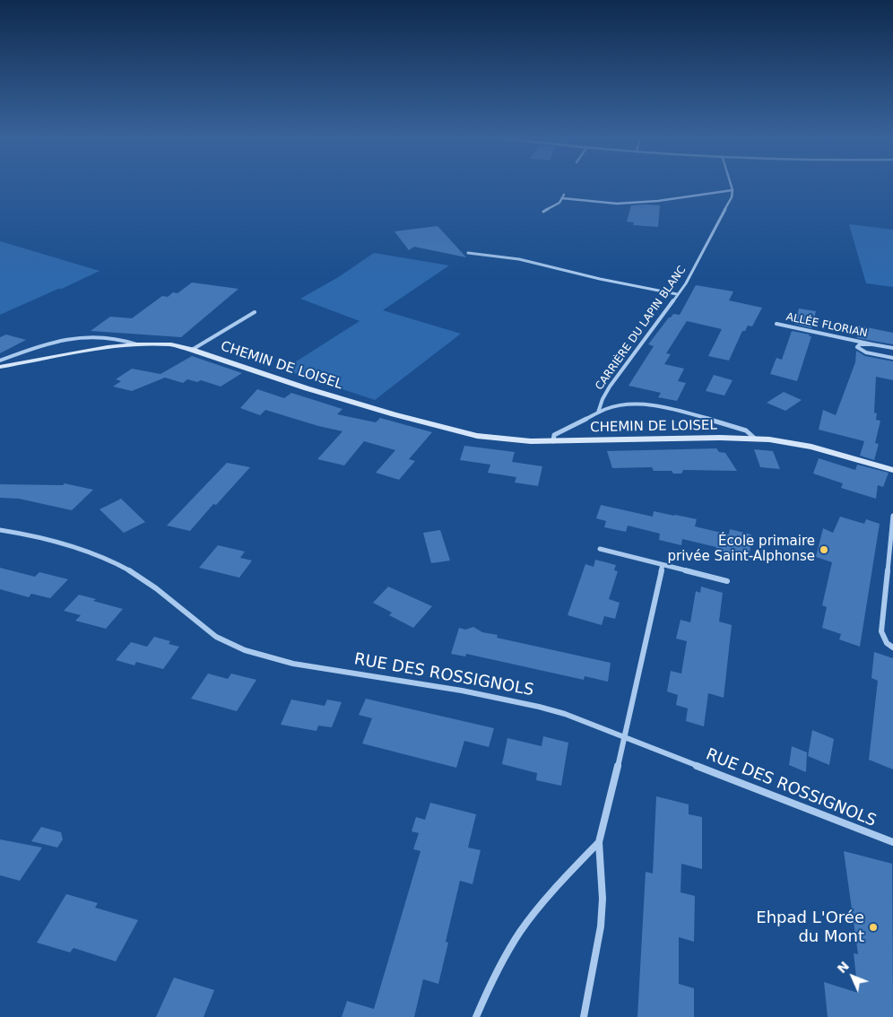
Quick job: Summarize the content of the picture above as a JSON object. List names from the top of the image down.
{
  "streets": {
    "street": [
      "ALLÉE FLORIAN",
      "CARRIÈRE DU LAPIN BLANC",
      "CHEMIN DE LOISEL",
      "RUE DES ROSSIGNOLS"
    ]
  },
  "crossings": [
    ["CARRIÈRE DU LAPIN BLANC", "CHEMIN DE LOISEL"]
  ],
  "places": ["École primaire privée Saint-Alphonse", "Ehpad L'Orée du Mont"],
  "north": "top left"
}
